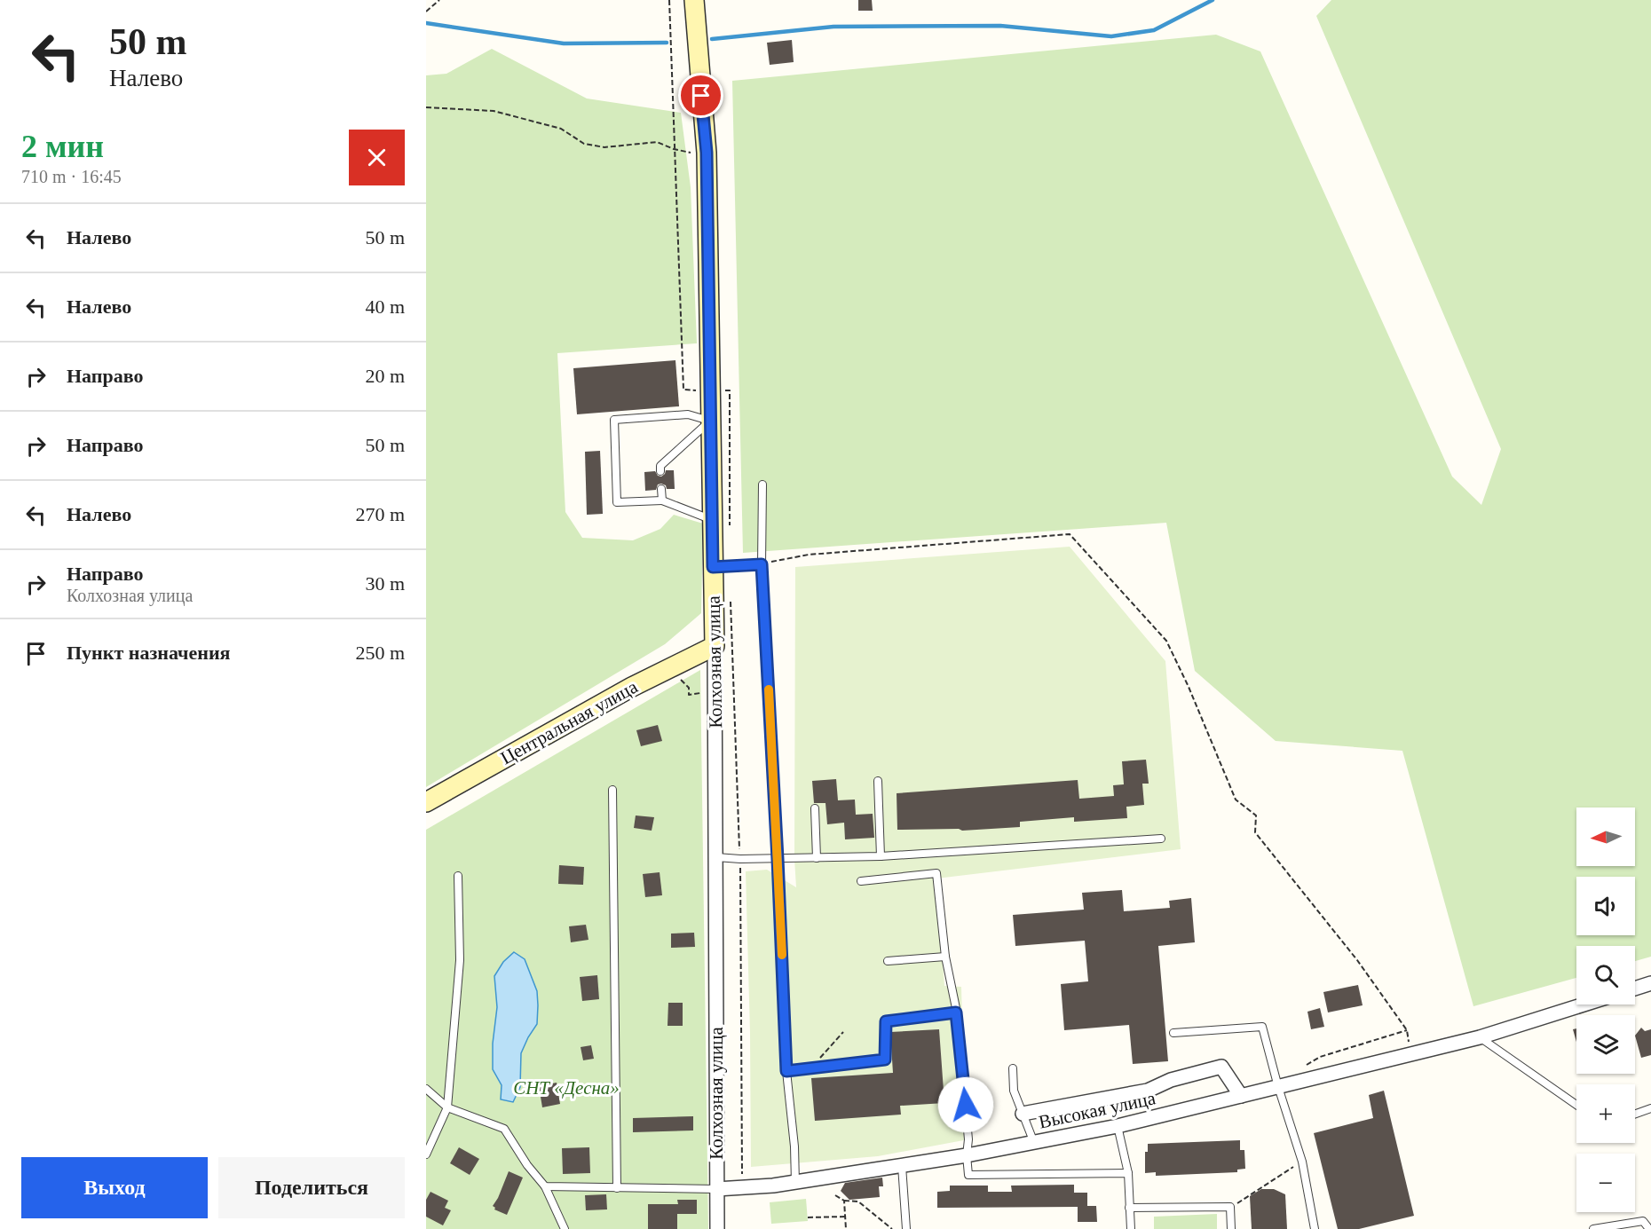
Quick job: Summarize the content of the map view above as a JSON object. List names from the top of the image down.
{
  "streets": {
    "street": ["Колхозная улица", "Центральная улица", "Высокая улица"]
  },
  "crossings": [
    ["Колхозная улица", "Центральная улица"],
    ["Колхозная улица", "Высокая улица"]
  ],
  "parks": ["СНТ «Десна»"],
  "north": "left",
  "page": {
    "turn": ["50 m", "Налево"],
    "heading": ["2 мин", "710 m · 16:45"],
    "list": [
      {
        "name": "Налево",
        "value": "50 m"
      },
      {
        "name": "Налево",
        "value": "40 m"
      },
      {
        "name": "Направо",
        "value": "20 m"
      },
      {
        "name": "Направо",
        "value": "50 m"
      },
      {
        "name": "Налево",
        "value": "270 m"
      },
      {
        "name": "Направо",
        "note": "Колхозная улица",
        "value": "30 m"
      },
      {
        "name": "Пункт назначения",
        "value": "250 m"
      }
    ],
    "map_buttons": ["+", "−"],
    "buttons": ["Выход", "Поделиться"]
  }
}
